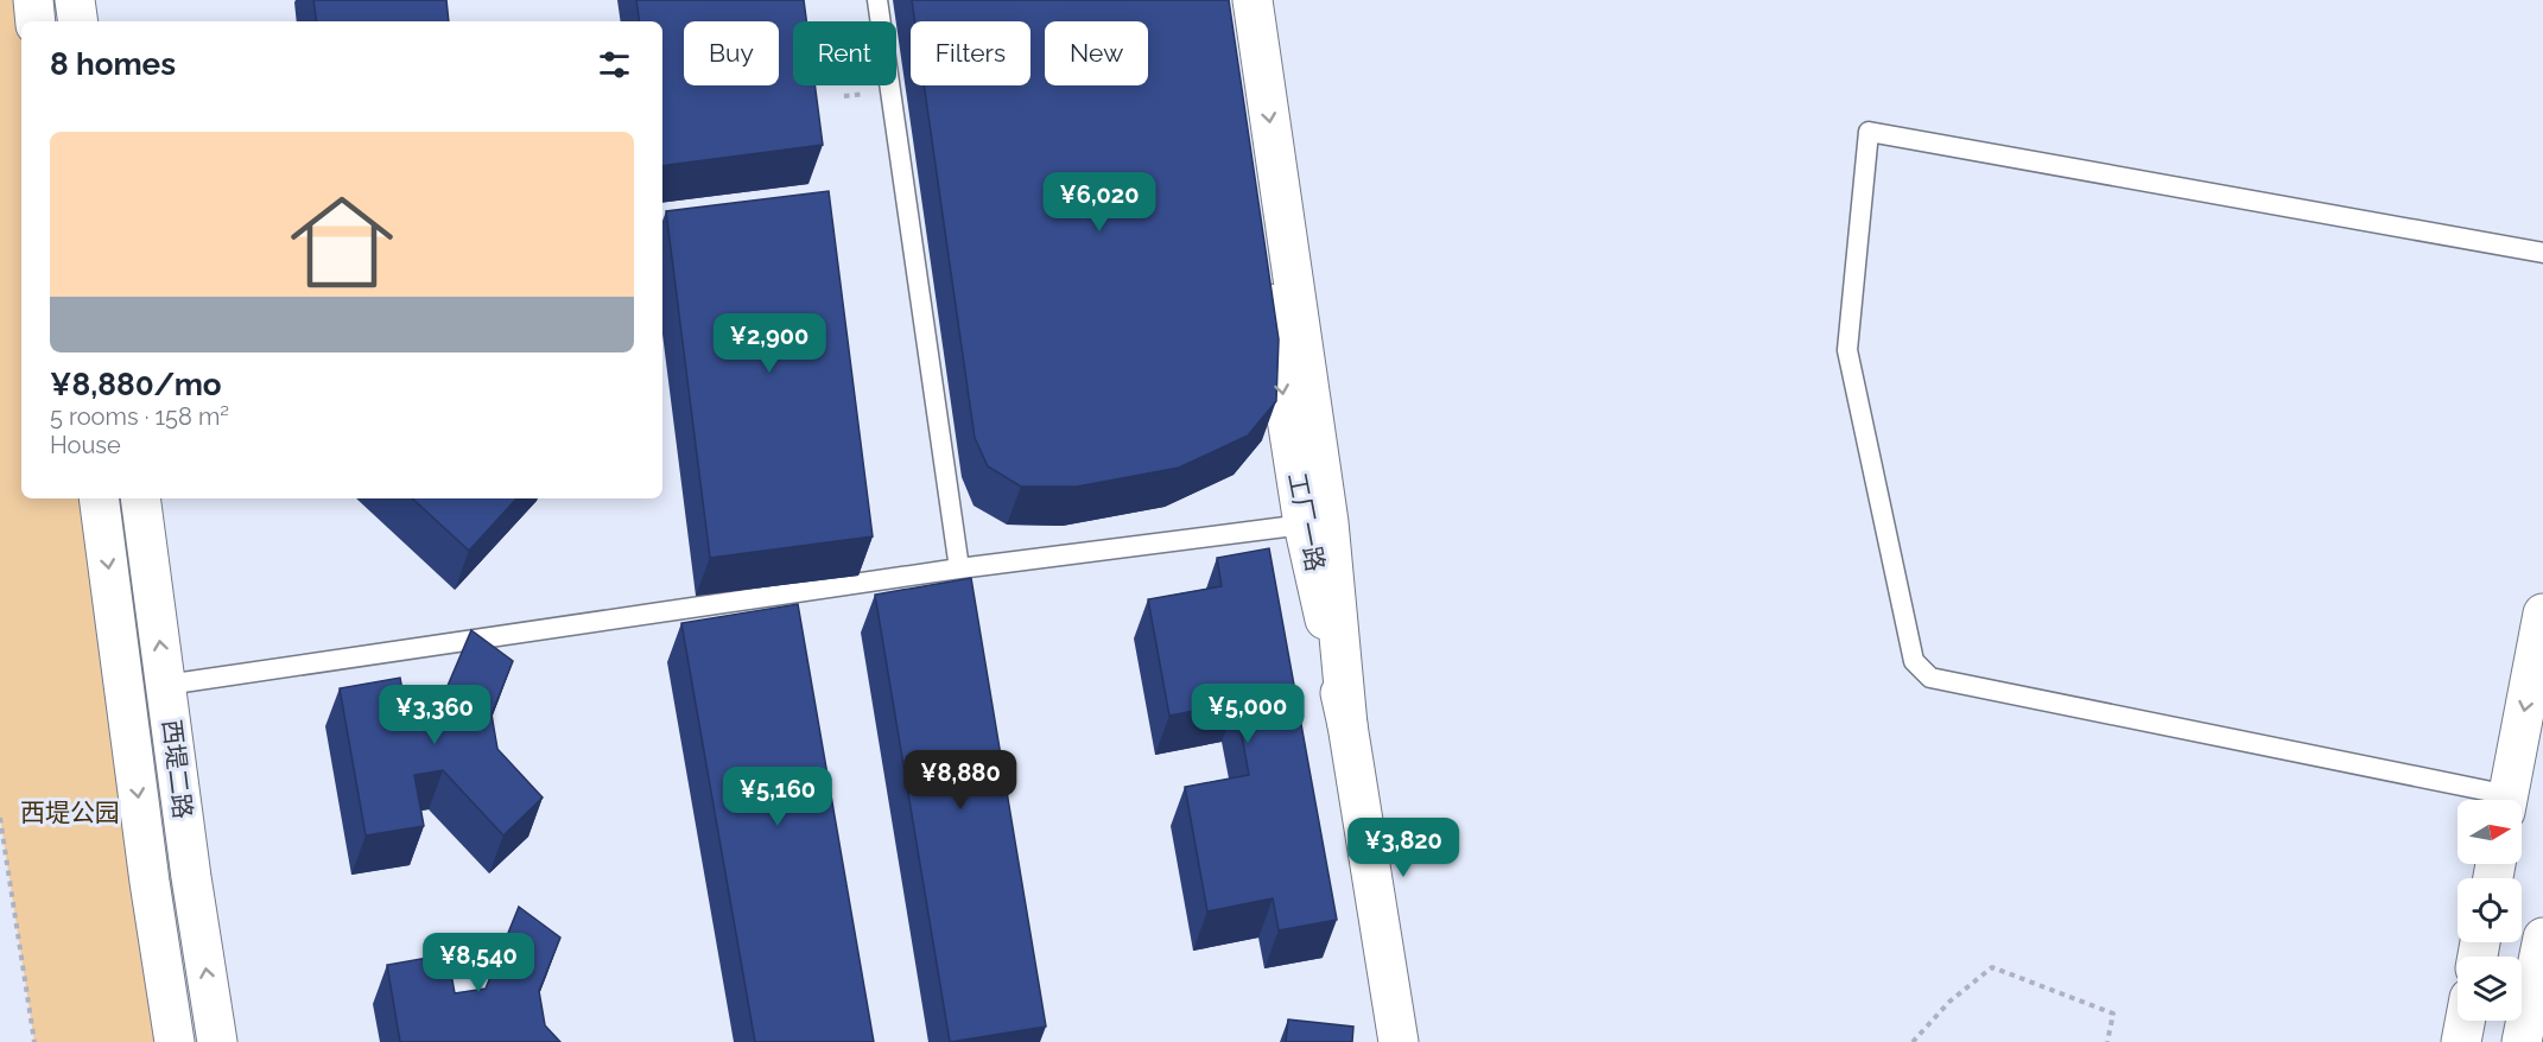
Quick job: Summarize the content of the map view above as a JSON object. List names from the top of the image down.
{
  "streets": {
    "main road": ["工厂一路", "西堤二路"]
  },
  "parks": ["西堤公园"],
  "north": "right",
  "page": {
    "chip": [
      "Buy",
      "Rent",
      "Filters",
      "New"
    ],
    "heading": "8 homes",
    "list": [
      {
        "name": "¥8,880/mo",
        "note": "5 rooms · 158 m² · House"
      }
    ],
    "price": [
      "¥6,020",
      "¥2,900",
      "¥5,000",
      "¥3,360",
      "¥8,880",
      "¥5,160",
      "¥3,820",
      "¥8,540"
    ]
  }
}
